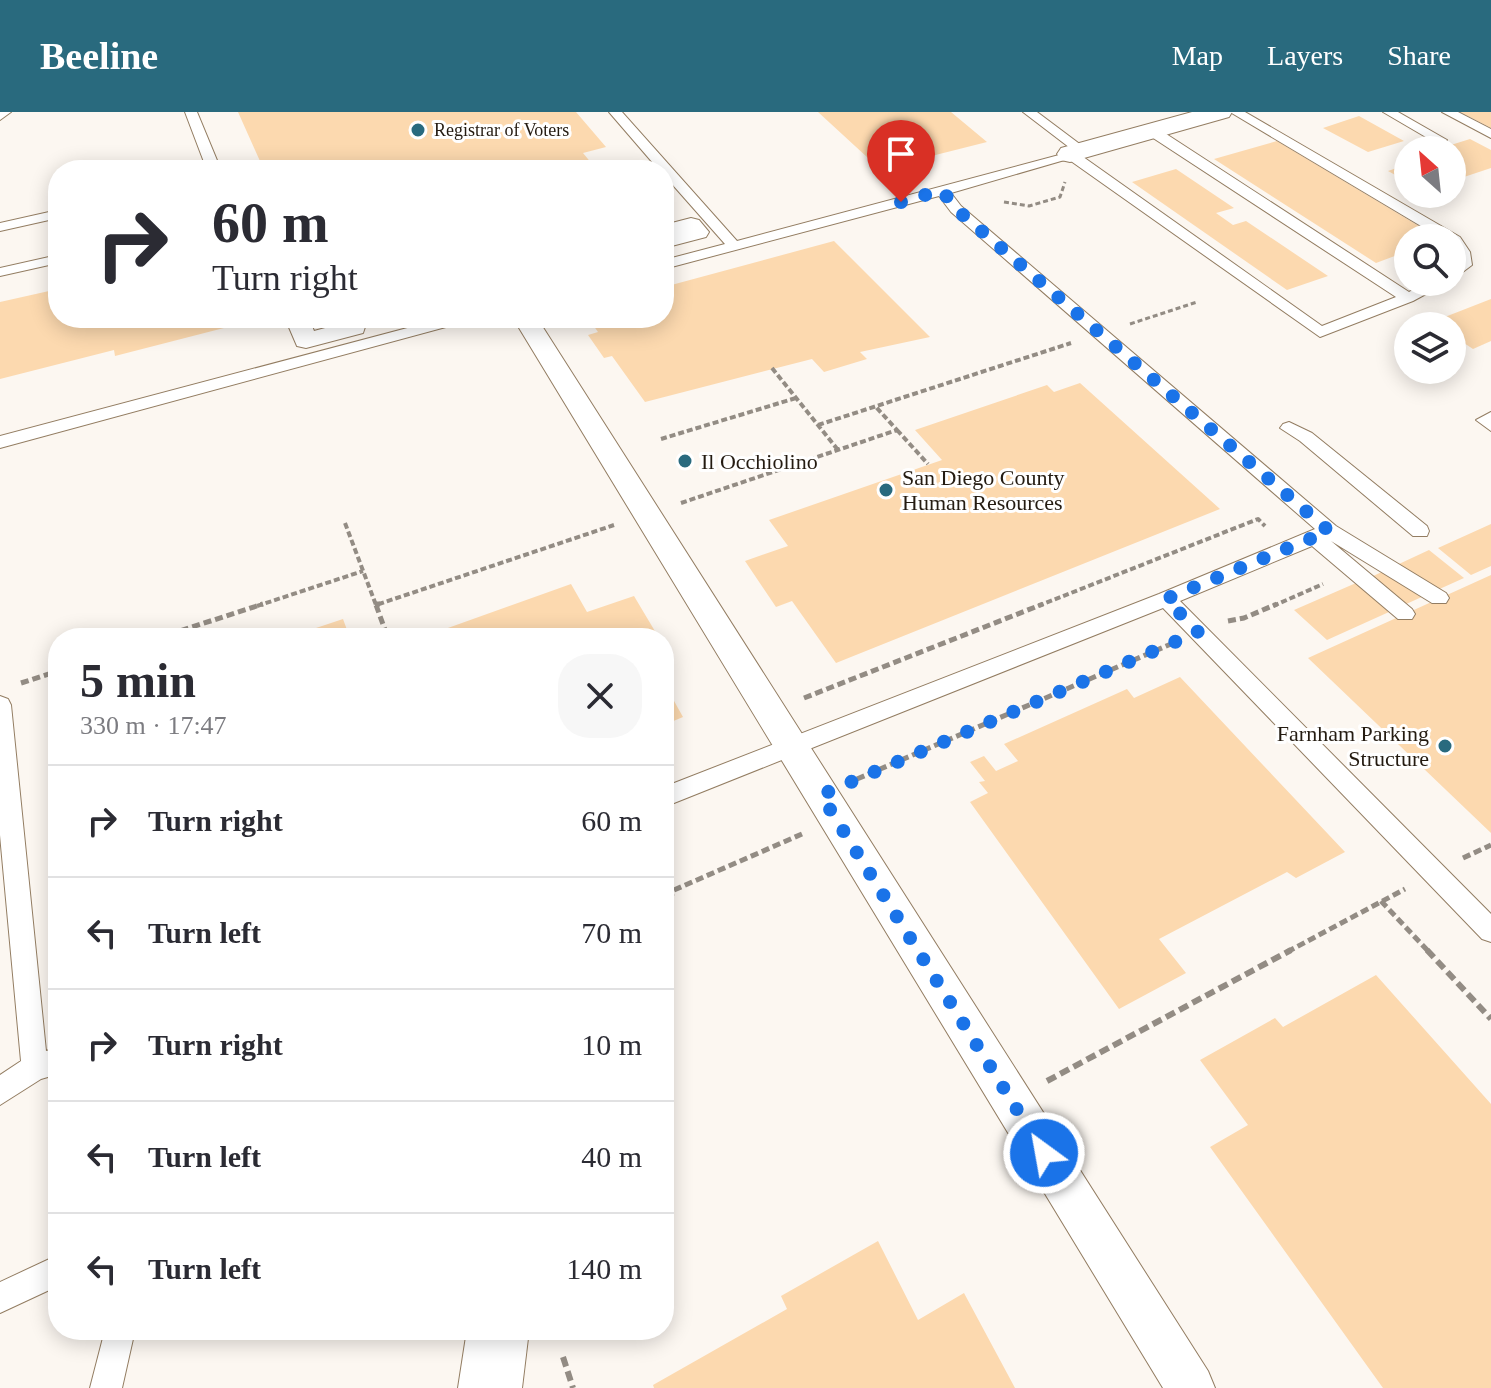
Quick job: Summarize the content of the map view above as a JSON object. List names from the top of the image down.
{
  "places": [
    "Registrar of Voters",
    "Il Occhiolino",
    "San Diego County Human Resources",
    "Farnham Parking Structure"
  ],
  "north": "top left",
  "page": {
    "header": "Beeline",
    "nav": ["Map", "Layers", "Share"],
    "turn": ["60 m", "Turn right"],
    "heading": ["5 min", "330 m · 17:47"],
    "list": [
      {
        "name": "Turn right",
        "value": "60 m"
      },
      {
        "name": "Turn left",
        "value": "70 m"
      },
      {
        "name": "Turn right",
        "value": "10 m"
      },
      {
        "name": "Turn left",
        "value": "40 m"
      },
      {
        "name": "Turn left",
        "value": "140 m"
      }
    ]
  }
}
